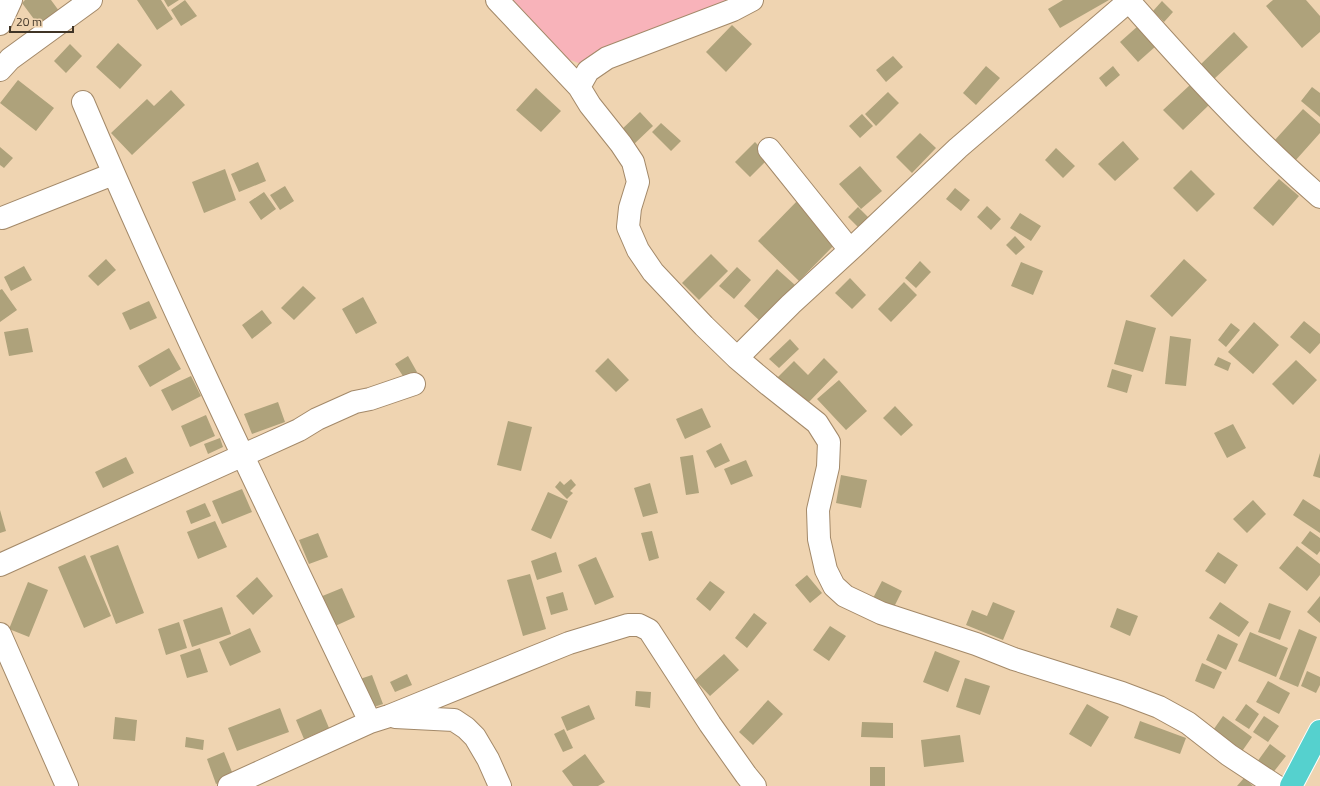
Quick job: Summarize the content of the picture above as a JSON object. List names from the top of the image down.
{
  "scale_bar": "20 m"
}
